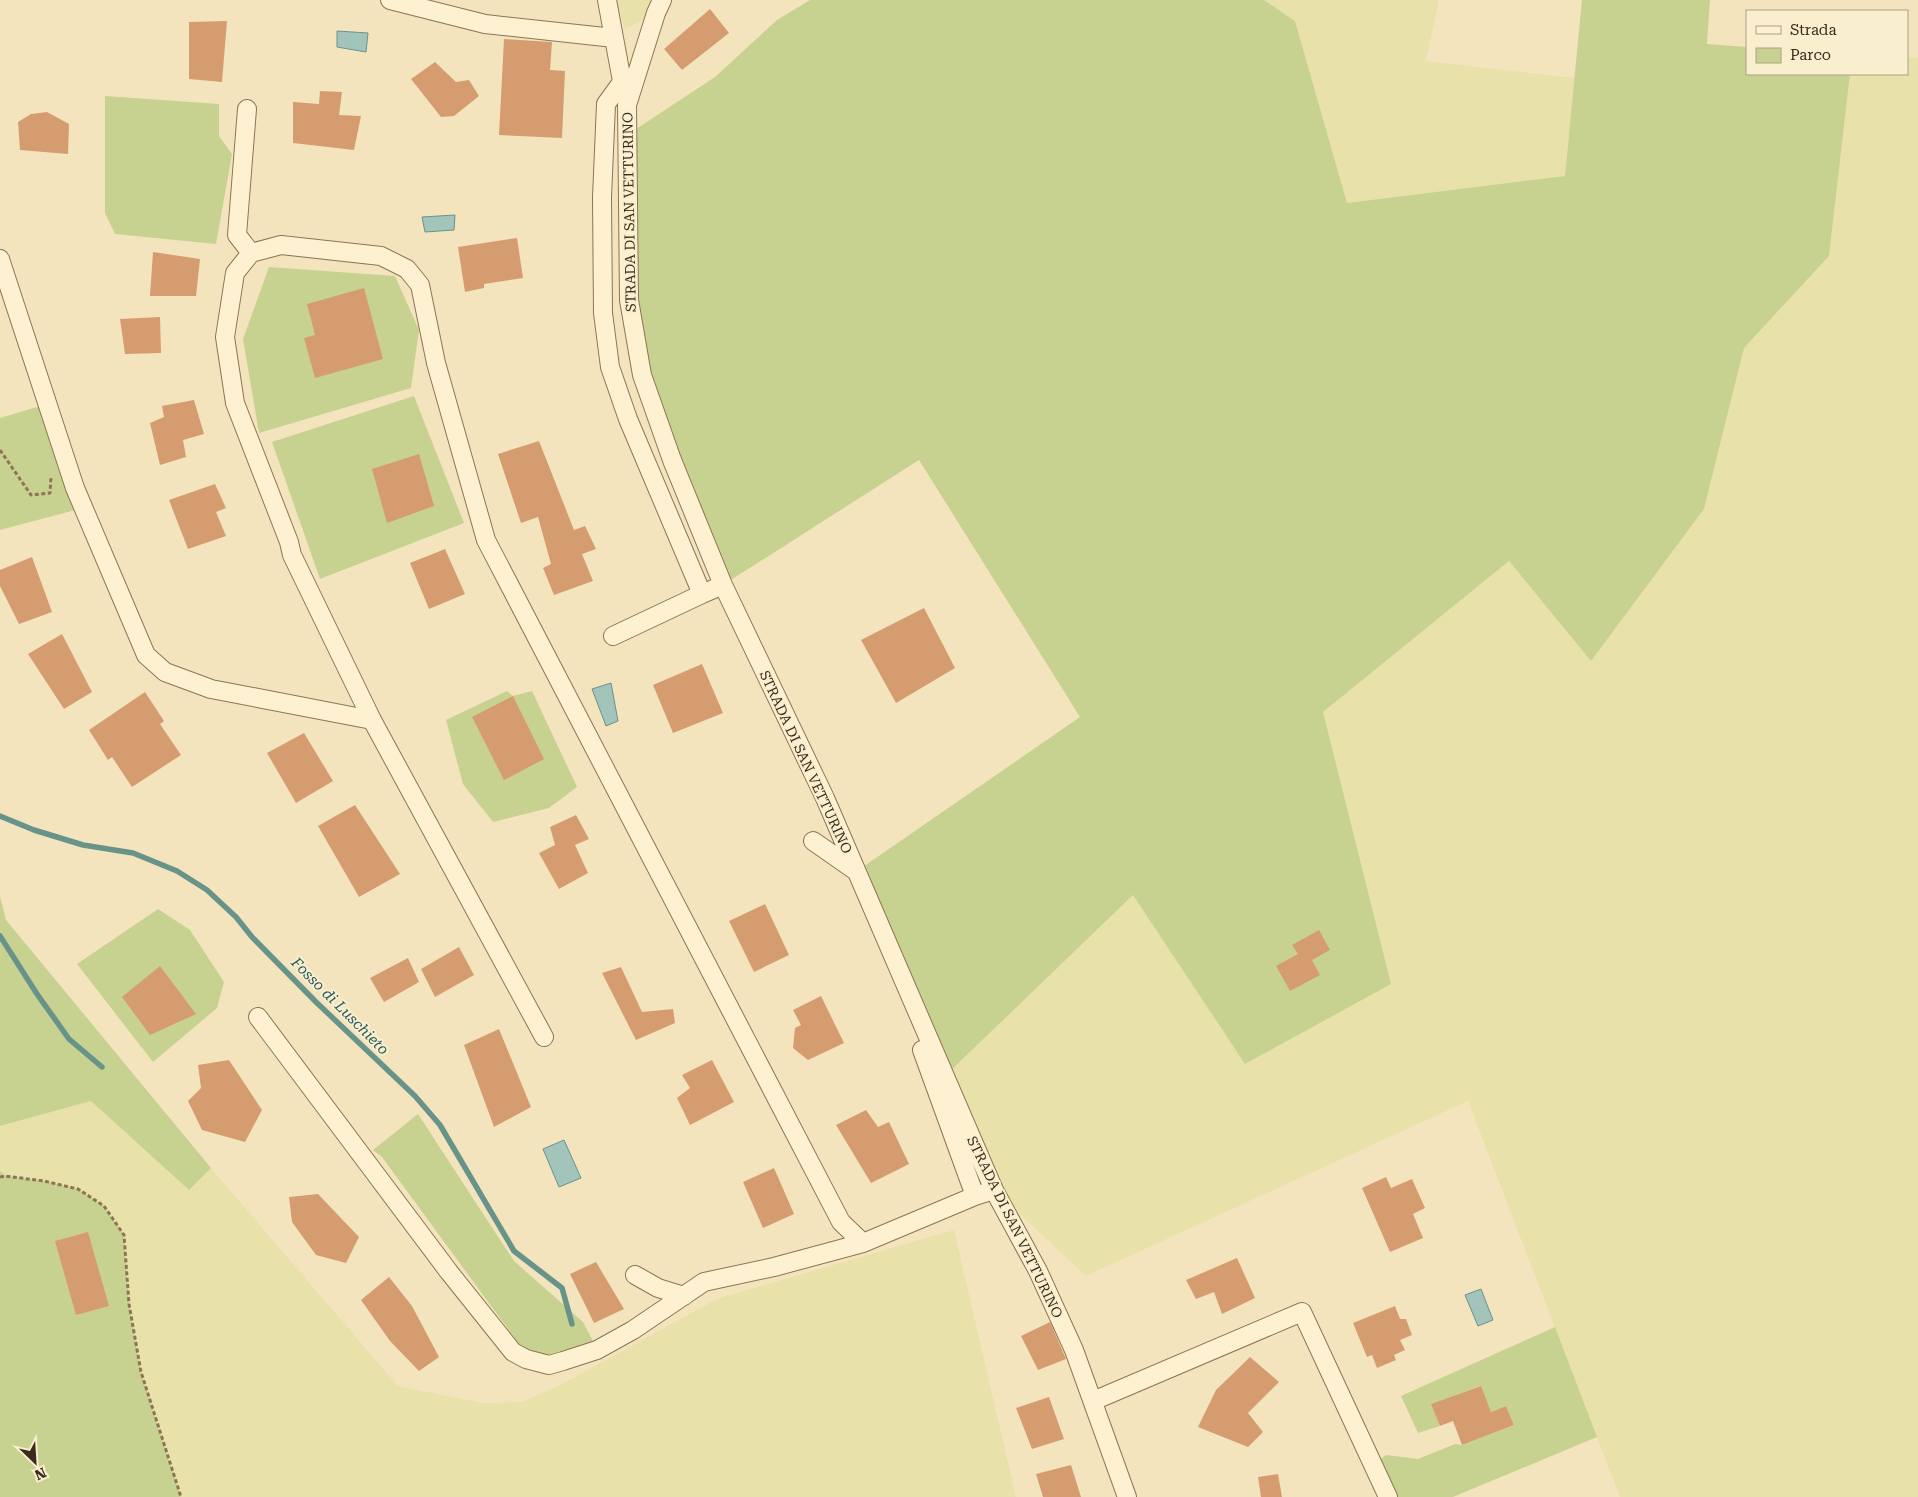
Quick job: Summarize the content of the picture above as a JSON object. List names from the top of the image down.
{
  "streets": {
    "street": ["STRADA DI SAN VETTURINO"]
  },
  "water": ["Fosso di Luschieto"],
  "legend": ["Strada", "Parco"],
  "north": "bottom right"
}
